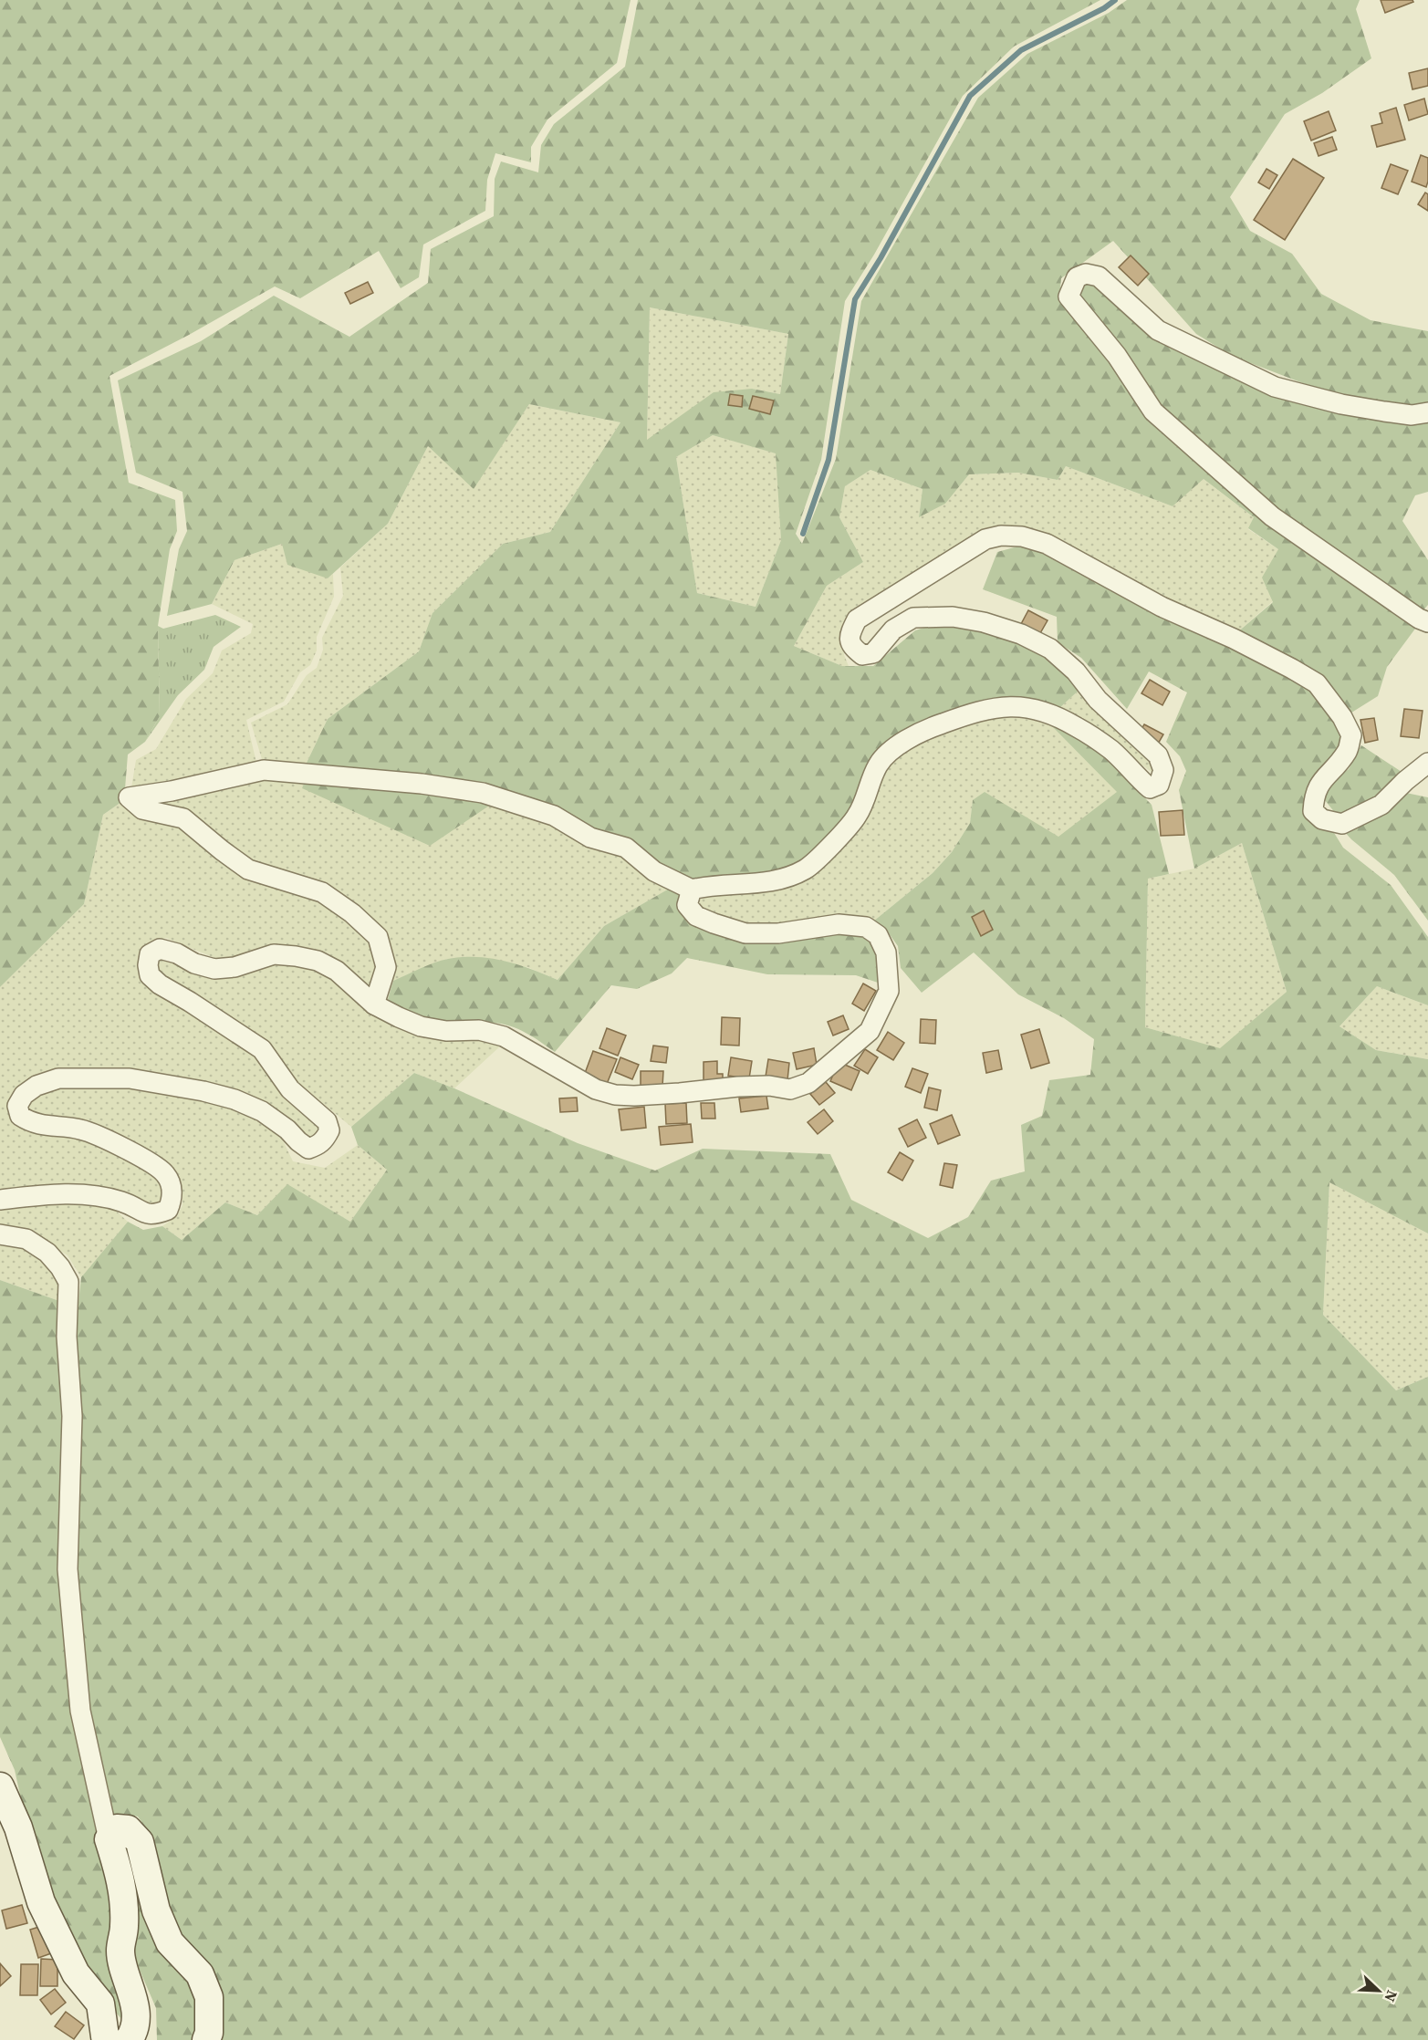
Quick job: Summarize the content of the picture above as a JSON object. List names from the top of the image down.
{
  "north": "bottom right"
}
